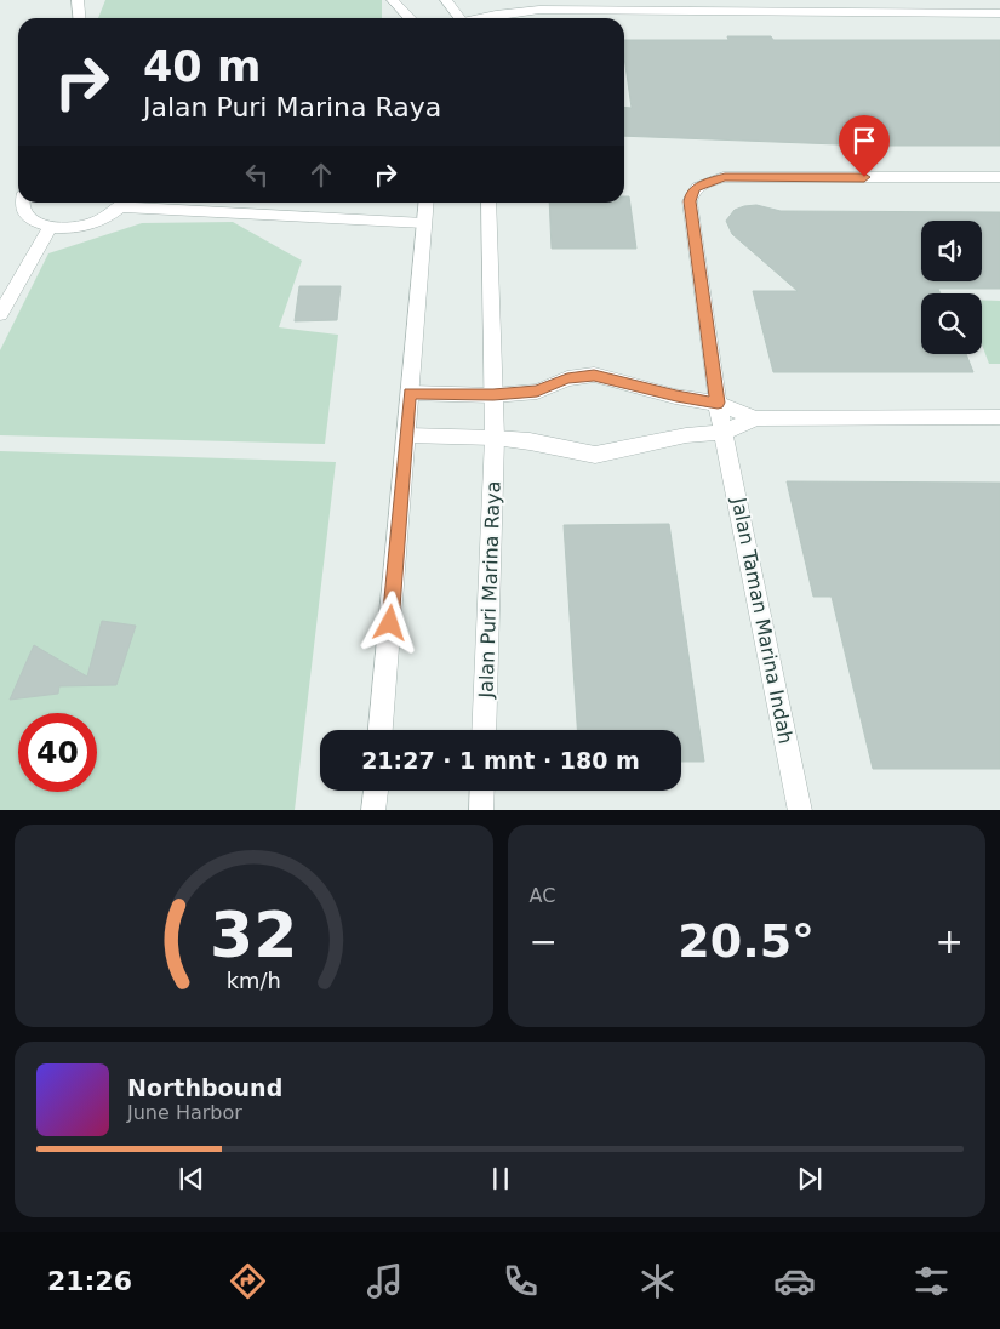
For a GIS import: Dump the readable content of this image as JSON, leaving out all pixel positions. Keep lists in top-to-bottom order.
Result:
{
  "streets": {
    "street": ["Jalan Puri Marina Raya", "Jalan Taman Marina Indah"]
  },
  "page": {
    "turn": ["40 m", "Jalan Puri Marina Raya"],
    "limit": "40",
    "trip": "21:27 · 1 mnt · 180 m",
    "tile": "AC",
    "heat": ["−", "20.5°", "+"],
    "song": ["Northbound", "June Harbor"],
    "tabs": "21:26",
    "gauge": ["32", "km/h"]
  }
}
